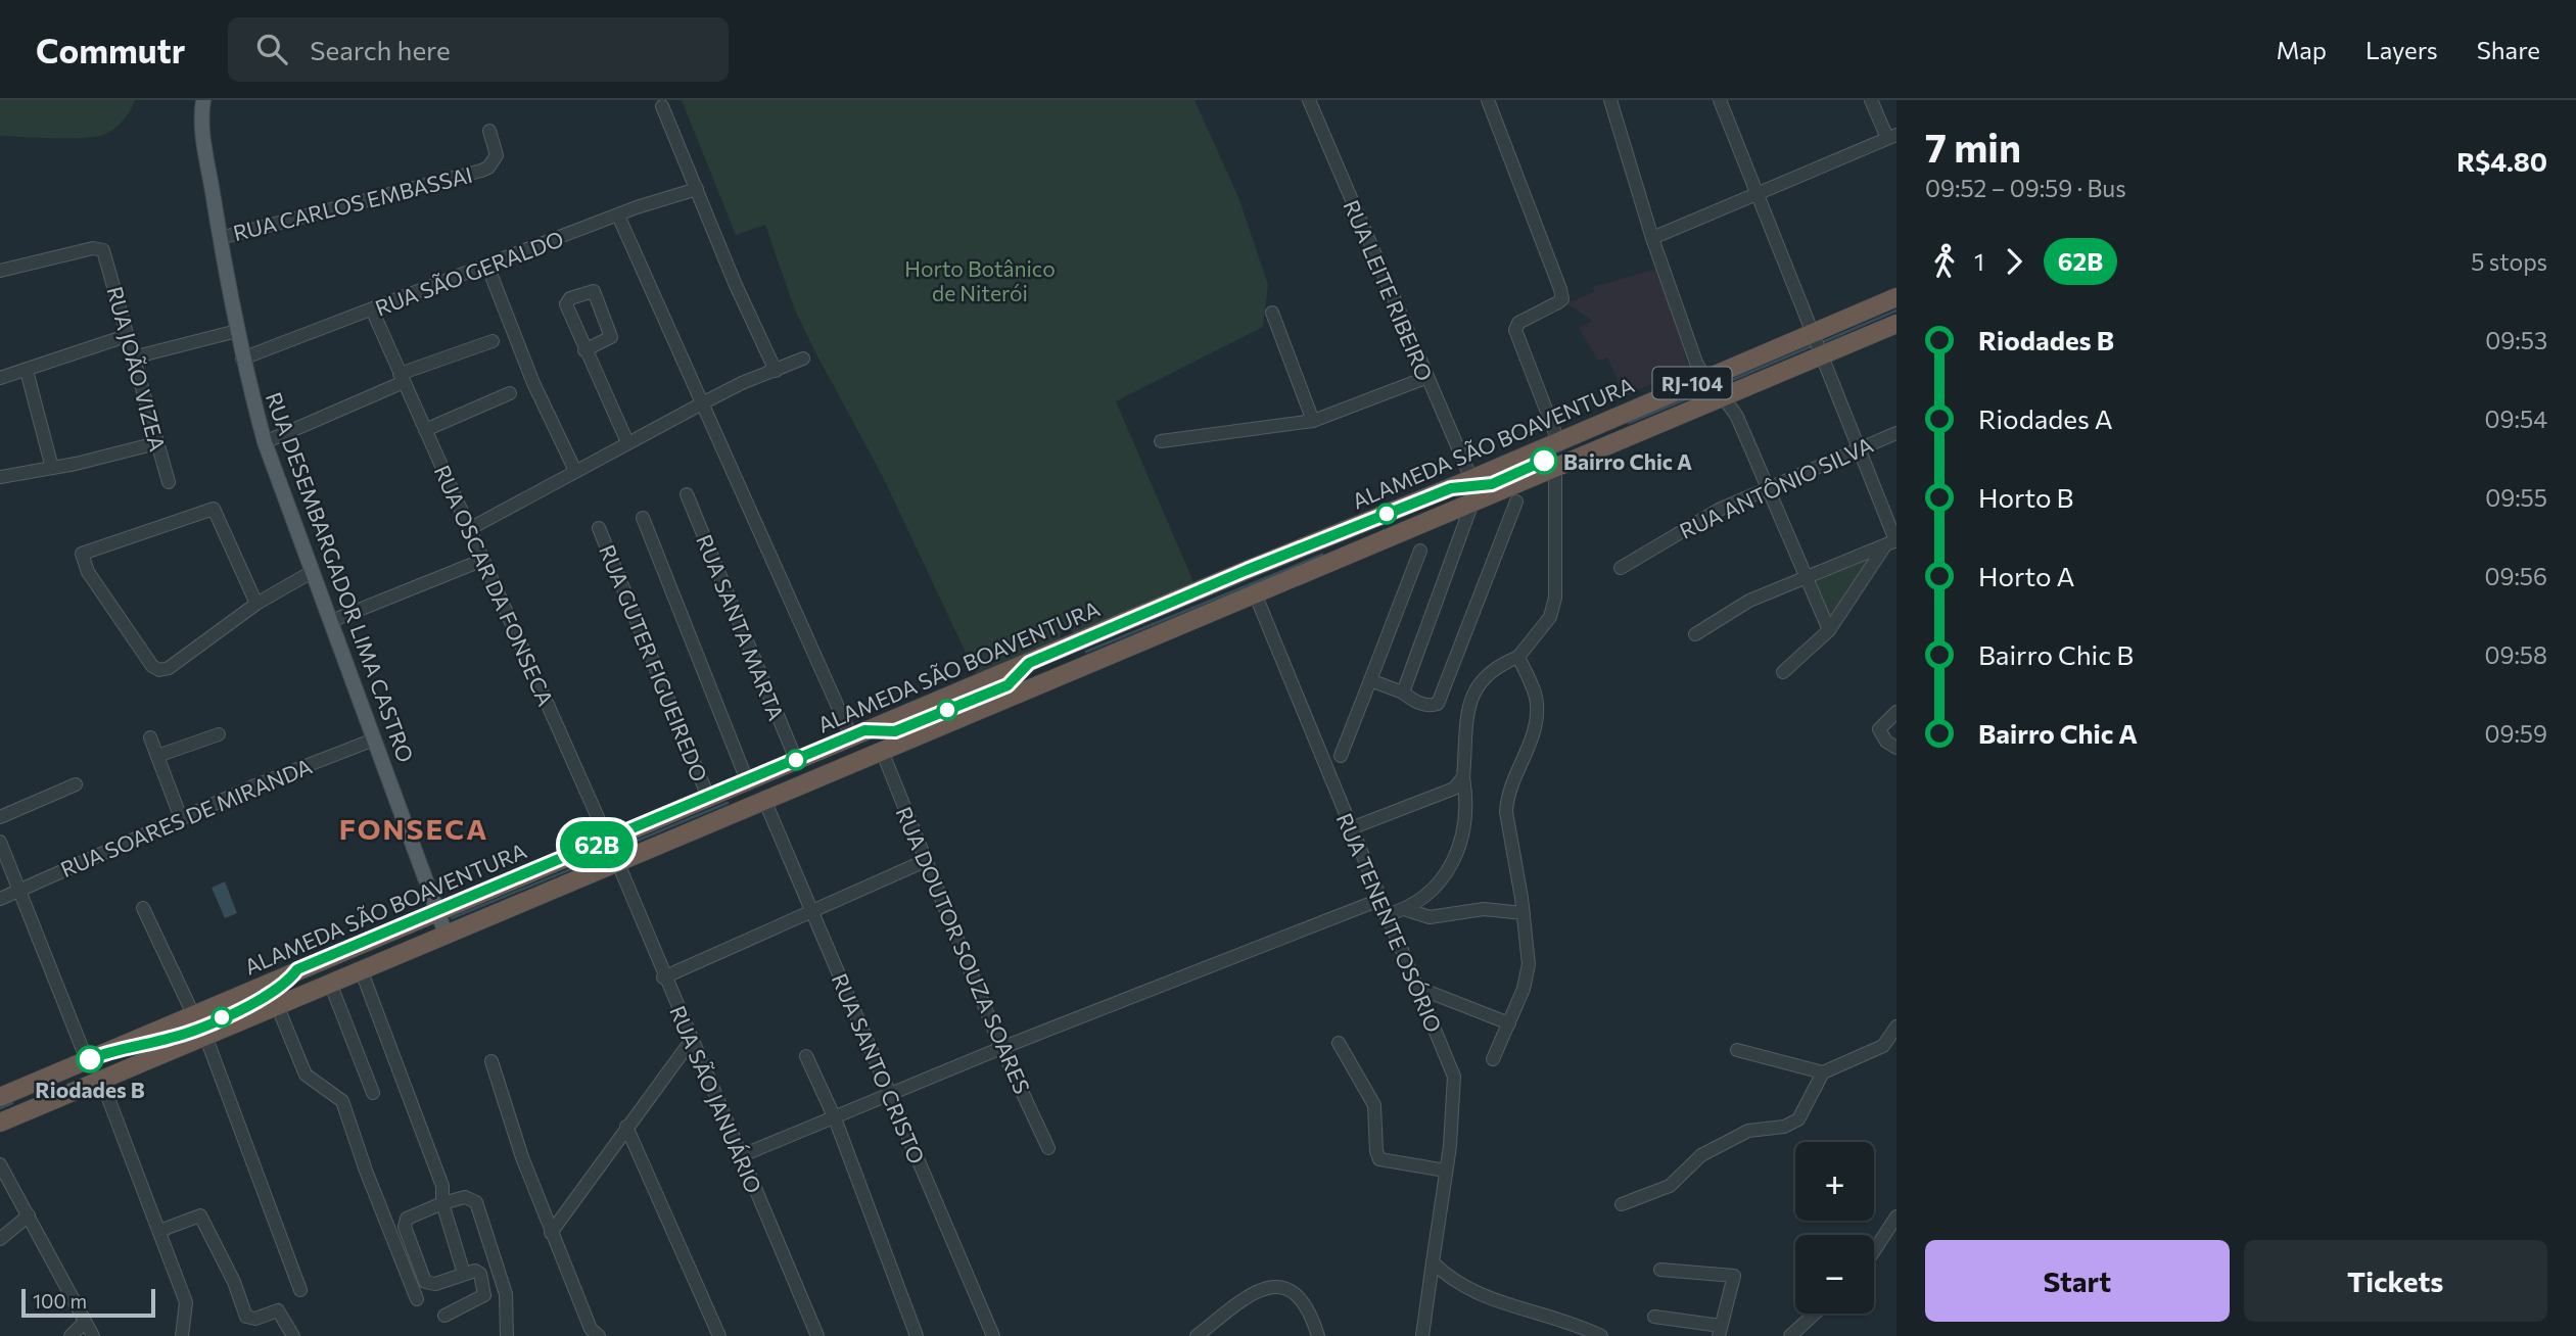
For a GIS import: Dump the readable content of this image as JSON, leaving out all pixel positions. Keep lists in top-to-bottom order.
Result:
{
  "streets": {
    "highway": ["RJ-104", "ALAMEDA SÃO BOAVENTURA"],
    "main road": ["RUA DESEMBARGADOR LIMA CASTRO"],
    "street": [
      "RUA CARLOS EMBASSAI",
      "RUA SÃO GERALDO",
      "RUA LEITE RIBEIRO",
      "RUA JOÃO VIZEA",
      "RUA ANTÔNIO SILVA",
      "RUA OSCAR DA FONSECA",
      "RUA SANTA MARTA",
      "RUA GUTER FIGUEIREDO",
      "RUA SOARES DE MIRANDA",
      "RUA TENENTE OSÓRIO",
      "RUA DOUTOR SOUZA SOARES",
      "RUA SANTO CRISTO",
      "RUA SÃO JANUÁRIO"
    ]
  },
  "crossings": [
    ["RUA CARLOS EMBASSAI", "RUA DESEMBARGADOR LIMA CASTRO"],
    ["RUA SÃO GERALDO", "RUA DESEMBARGADOR LIMA CASTRO"],
    ["RUA SÃO GERALDO", "RUA OSCAR DA FONSECA"],
    ["RUA LEITE RIBEIRO", "ALAMEDA SÃO BOAVENTURA"],
    ["ALAMEDA SÃO BOAVENTURA", "RUA DESEMBARGADOR LIMA CASTRO"],
    ["ALAMEDA SÃO BOAVENTURA", "RUA OSCAR DA FONSECA"],
    ["ALAMEDA SÃO BOAVENTURA", "RUA SANTA MARTA"],
    ["ALAMEDA SÃO BOAVENTURA", "RUA GUTER FIGUEIREDO"],
    ["ALAMEDA SÃO BOAVENTURA", "RUA TENENTE OSÓRIO"],
    ["ALAMEDA SÃO BOAVENTURA", "RUA DOUTOR SOUZA SOARES"],
    ["ALAMEDA SÃO BOAVENTURA", "RUA SANTO CRISTO"],
    ["ALAMEDA SÃO BOAVENTURA", "RUA SÃO JANUÁRIO"],
    ["RUA DESEMBARGADOR LIMA CASTRO", "RUA SOARES DE MIRANDA"],
    ["RUA OSCAR DA FONSECA", "RUA SÃO JANUÁRIO"]
  ],
  "districts": ["FONSECA"],
  "parks": ["Horto Botânico de Niterói"],
  "places": ["Bairro Chic A", "Riodades B"],
  "lines": ["bus line 62B"],
  "scale_bar": "100 m",
  "page": {
    "header": "Commutr",
    "search": "Search here",
    "nav": ["Map", "Layers", "Share"],
    "on_map": "62B",
    "heading": ["7 min", "09:52 – 09:59 · Bus", "R$4.80"],
    "legs": ["1", "62B", "5 stops"],
    "list": [
      {
        "name": "Riodades B",
        "value": "09:53"
      },
      {
        "name": "Riodades A",
        "value": "09:54"
      },
      {
        "name": "Horto B",
        "value": "09:55"
      },
      {
        "name": "Horto A",
        "value": "09:56"
      },
      {
        "name": "Bairro Chic B",
        "value": "09:58"
      },
      {
        "name": "Bairro Chic A",
        "value": "09:59"
      }
    ],
    "map_buttons": ["+", "−"],
    "buttons": ["Start", "Tickets"],
    "scale": "100 m"
  }
}
